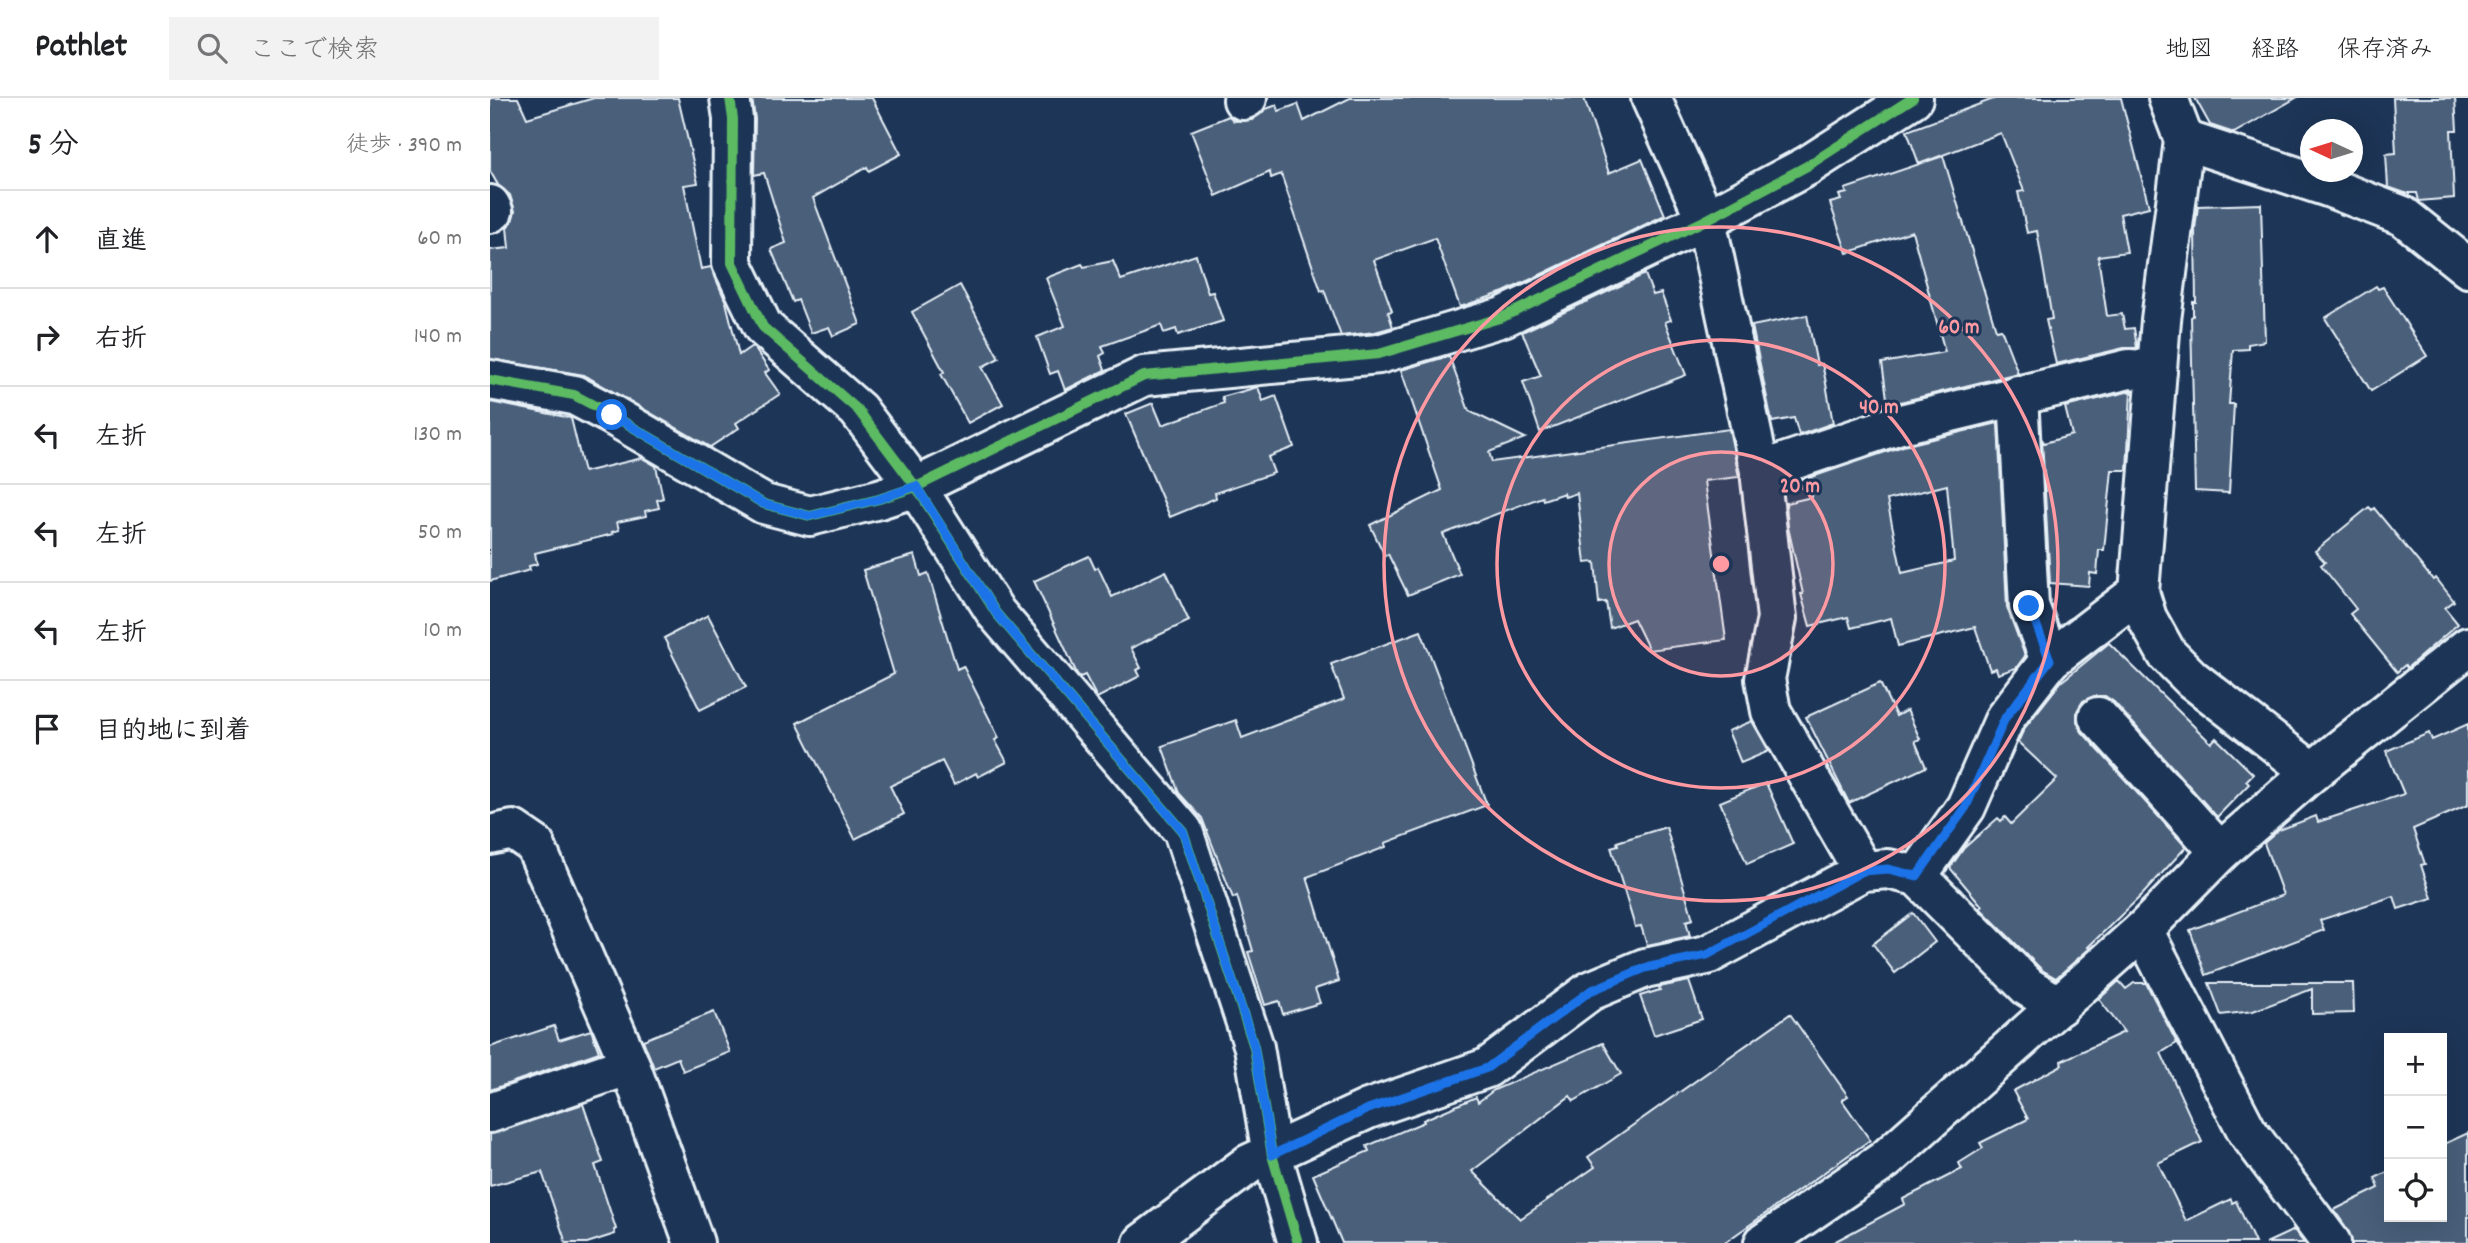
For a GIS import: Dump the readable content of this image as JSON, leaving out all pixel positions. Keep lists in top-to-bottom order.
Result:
{
  "north": "left",
  "page": {
    "header": "Pathlet",
    "search": "ここで検索",
    "nav": ["地図", "経路", "保存済み"],
    "heading": ["5 分", "徒歩 · 390 m"],
    "list": [
      ["直進", "60 m"],
      ["右折", "140 m"],
      ["左折", "130 m"],
      ["左折", "50 m"],
      ["左折", "10 m"],
      "目的地に到着"
    ],
    "map_buttons": ["+", "−"]
  },
  "rings": ["60 m", "40 m", "20 m"]
}
